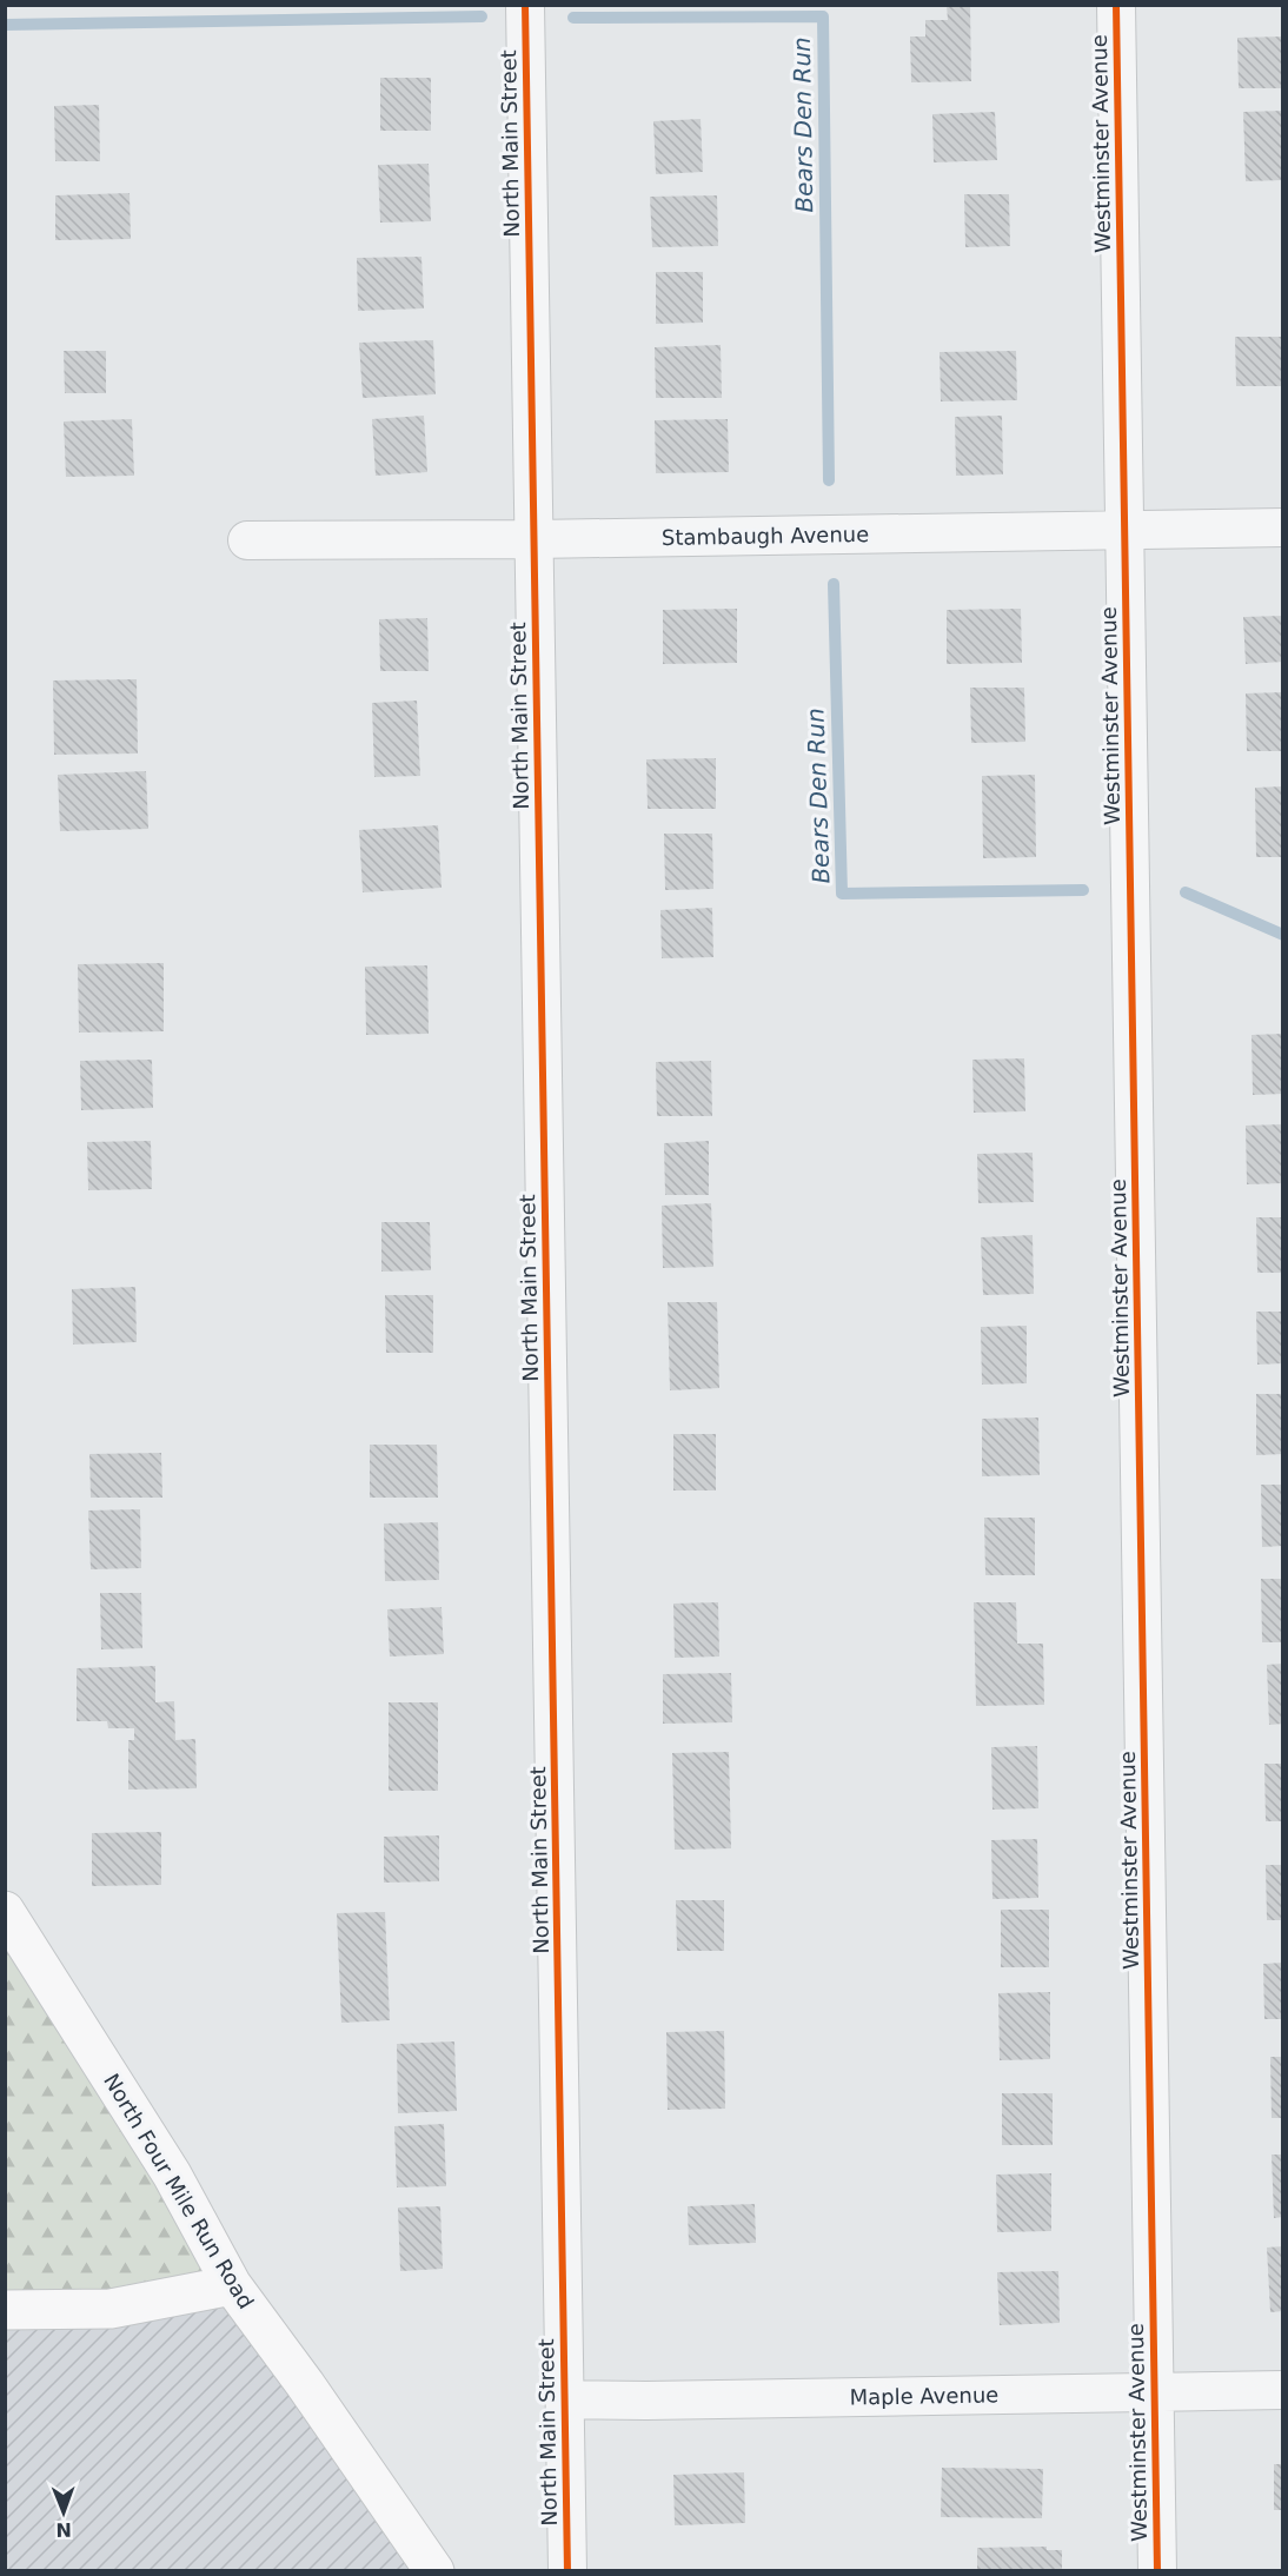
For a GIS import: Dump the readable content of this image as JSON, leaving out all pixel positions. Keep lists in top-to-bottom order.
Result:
{
  "streets": {
    "street": [
      "North Main Street",
      "Westminster Avenue",
      "Stambaugh Avenue",
      "North Four Mile Run Road",
      "Maple Avenue"
    ]
  },
  "crossings": [
    ["North Main Street", "Stambaugh Avenue"],
    ["North Main Street", "Maple Avenue"],
    ["Westminster Avenue", "Stambaugh Avenue"],
    ["Westminster Avenue", "Maple Avenue"]
  ],
  "water": ["Bears Den Run"],
  "north": "bottom"
}
